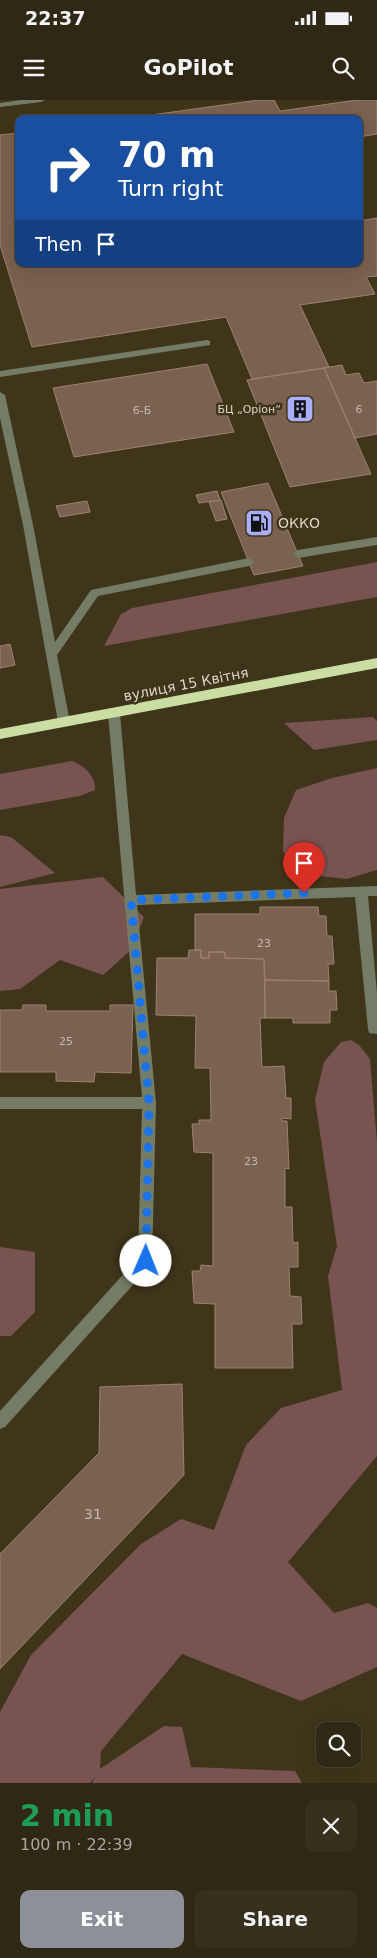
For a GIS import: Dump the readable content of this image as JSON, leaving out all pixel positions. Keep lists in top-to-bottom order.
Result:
{
  "streets": {
    "highway": ["вулиця 15 Квітня"]
  },
  "places": {
    "building": ["БЦ „Оріон“"],
    "fuel station": ["ОККО"]
  },
  "house_numbers": [
    "6",
    "6-Б",
    "23",
    "25",
    "23",
    "31"
  ],
  "page": {
    "status": "22:37",
    "header": "GoPilot",
    "turn": ["70 m", "Turn right"],
    "then": "Then",
    "heading": ["2 min", "100 m · 22:39"],
    "buttons": ["Exit", "Share"]
  }
}
